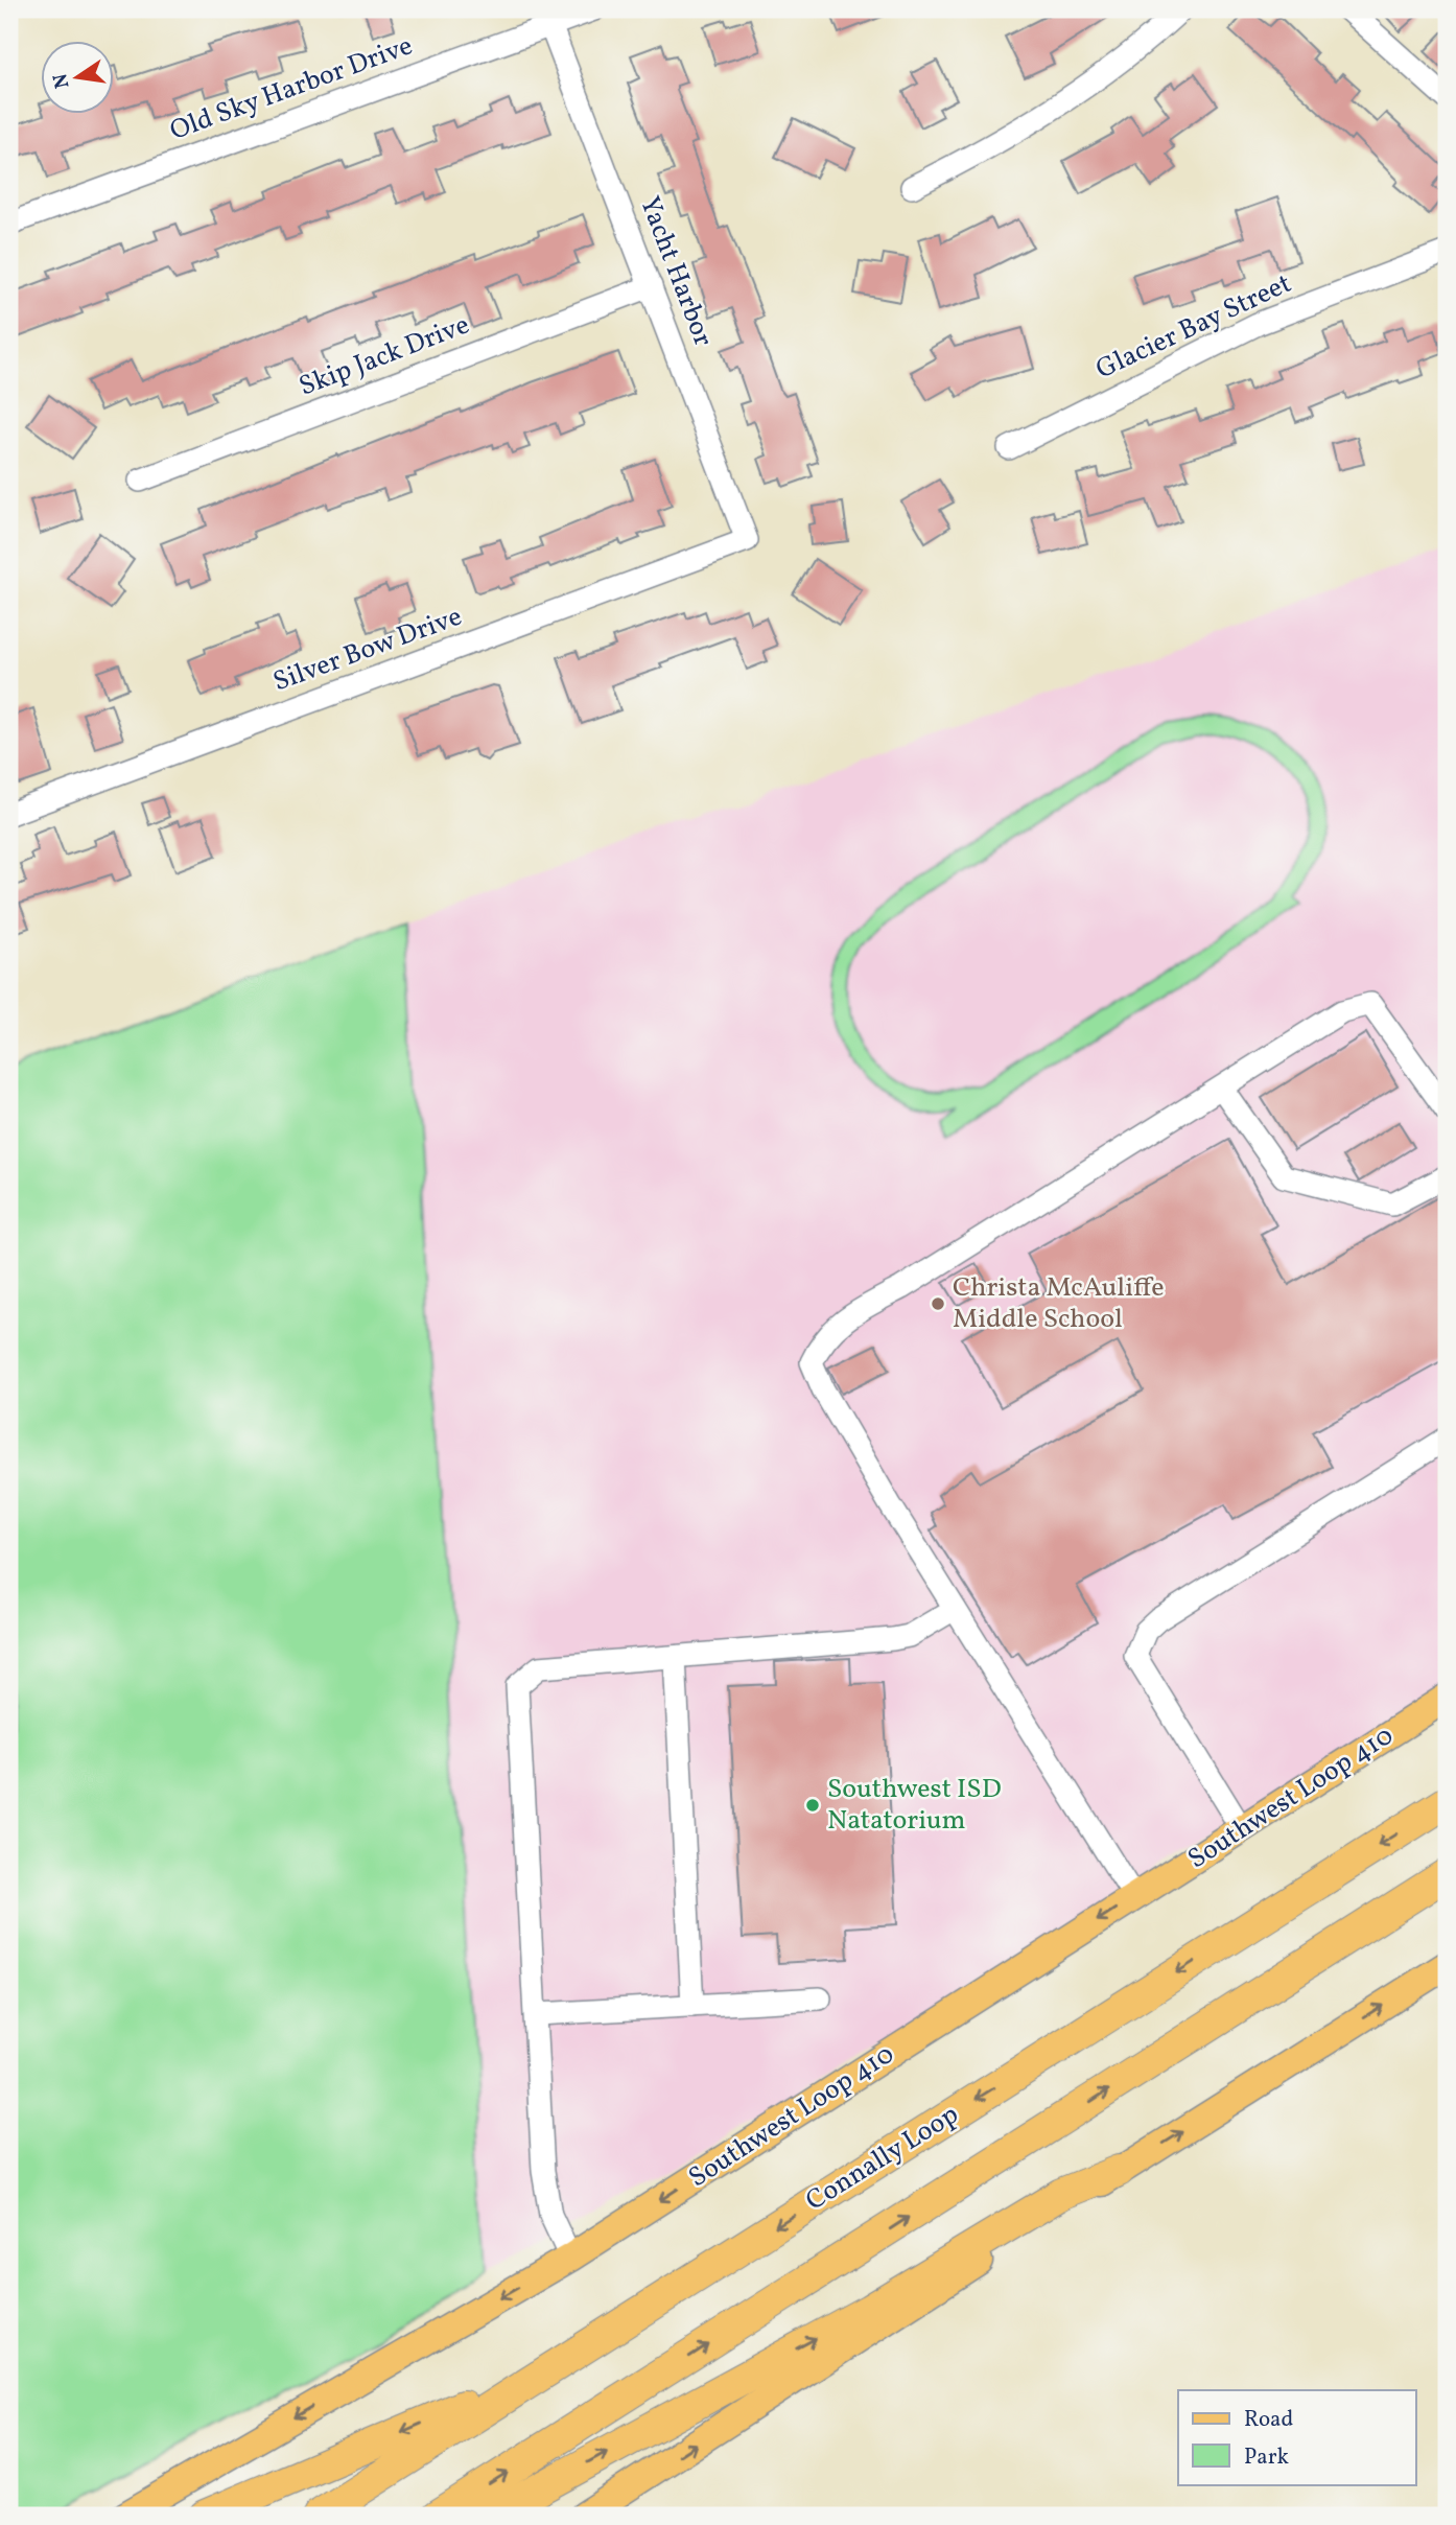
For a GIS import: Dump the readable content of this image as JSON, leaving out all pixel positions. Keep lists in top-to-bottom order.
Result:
{
  "streets": {
    "highway": ["Connally Loop"],
    "main road": ["Southwest Loop 410"],
    "street": [
      "Old Sky Harbor Drive",
      "Yacht Harbor",
      "Glacier Bay Street",
      "Skip Jack Drive",
      "Silver Bow Drive"
    ]
  },
  "crossings": [
    ["Old Sky Harbor Drive", "Yacht Harbor"],
    ["Yacht Harbor", "Skip Jack Drive"],
    ["Yacht Harbor", "Silver Bow Drive"]
  ],
  "places": ["Christa McAuliffe Middle School", "Southwest ISD Natatorium"],
  "legend": ["Road", "Park"],
  "north": "left"
}
